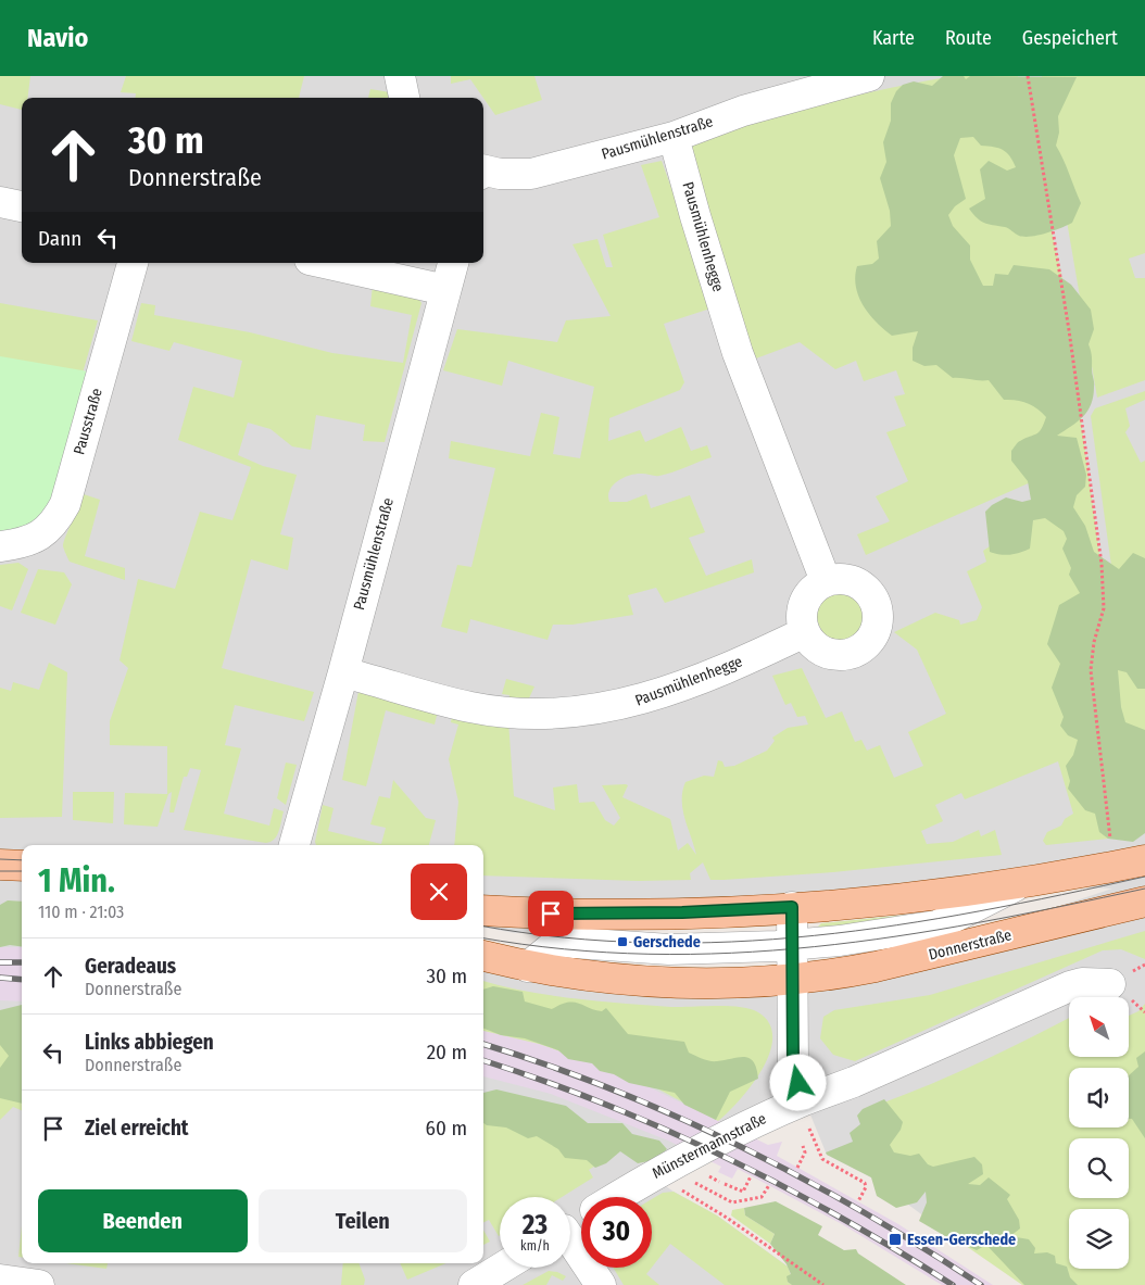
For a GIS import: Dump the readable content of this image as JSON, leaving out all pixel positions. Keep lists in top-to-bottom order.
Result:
{
  "streets": {
    "main road": ["Donnerstraße"],
    "street": [
      "Pausmühlenstraße",
      "Pausmühlenhegge",
      "Pausstraße",
      "Münstermannstraße"
    ]
  },
  "crossings": [
    ["Pausmühlenstraße", "Pausmühlenhegge"]
  ],
  "places": {
    "transit": ["Gerschede", "Essen-Gerschede"]
  },
  "north": "top left",
  "page": {
    "header": "Navio",
    "nav": ["Karte", "Route", "Gespeichert"],
    "turn": ["30 m", "Donnerstraße"],
    "then": "Dann",
    "heading": ["1 Min.", "110 m · 21:03"],
    "list": [
      {
        "name": "Geradeaus",
        "note": "Donnerstraße",
        "value": "30 m"
      },
      {
        "name": "Links abbiegen",
        "note": "Donnerstraße",
        "value": "20 m"
      },
      {
        "name": "Ziel erreicht",
        "value": "60 m"
      }
    ],
    "buttons": ["Beenden", "Teilen"],
    "speed": "23 km/h",
    "limit": "30"
  }
}
